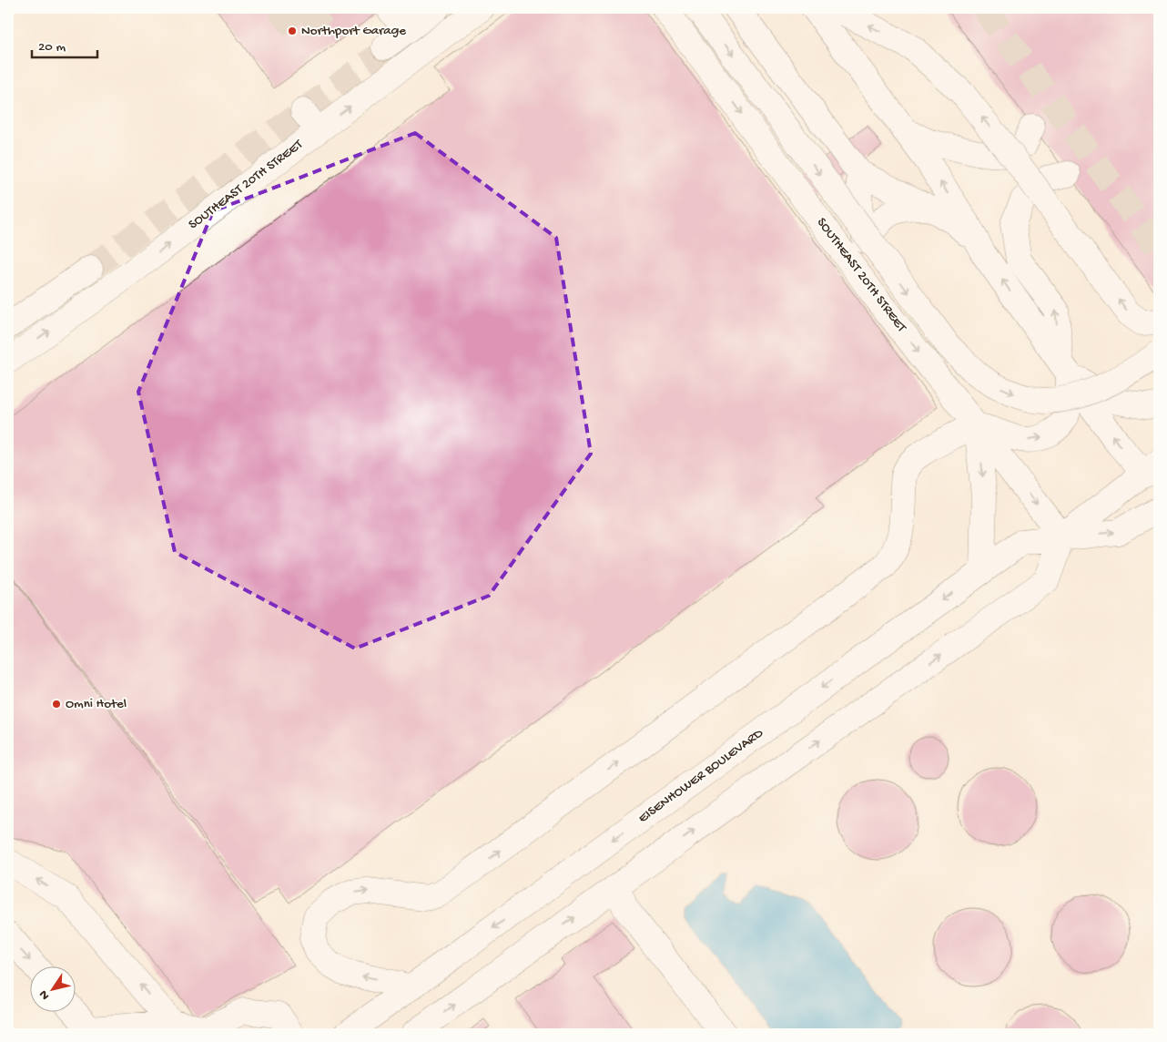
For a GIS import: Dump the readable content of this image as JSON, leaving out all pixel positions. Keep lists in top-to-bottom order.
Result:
{
  "streets": {
    "street": ["SOUTHEAST 20TH STREET", "EISENHOWER BOULEVARD"]
  },
  "crossings": [
    ["SOUTHEAST 20TH STREET", "EISENHOWER BOULEVARD"]
  ],
  "places": ["Northport Garage", "Omni Hotel"],
  "scale_bar": "20 m",
  "north": "bottom left"
}
